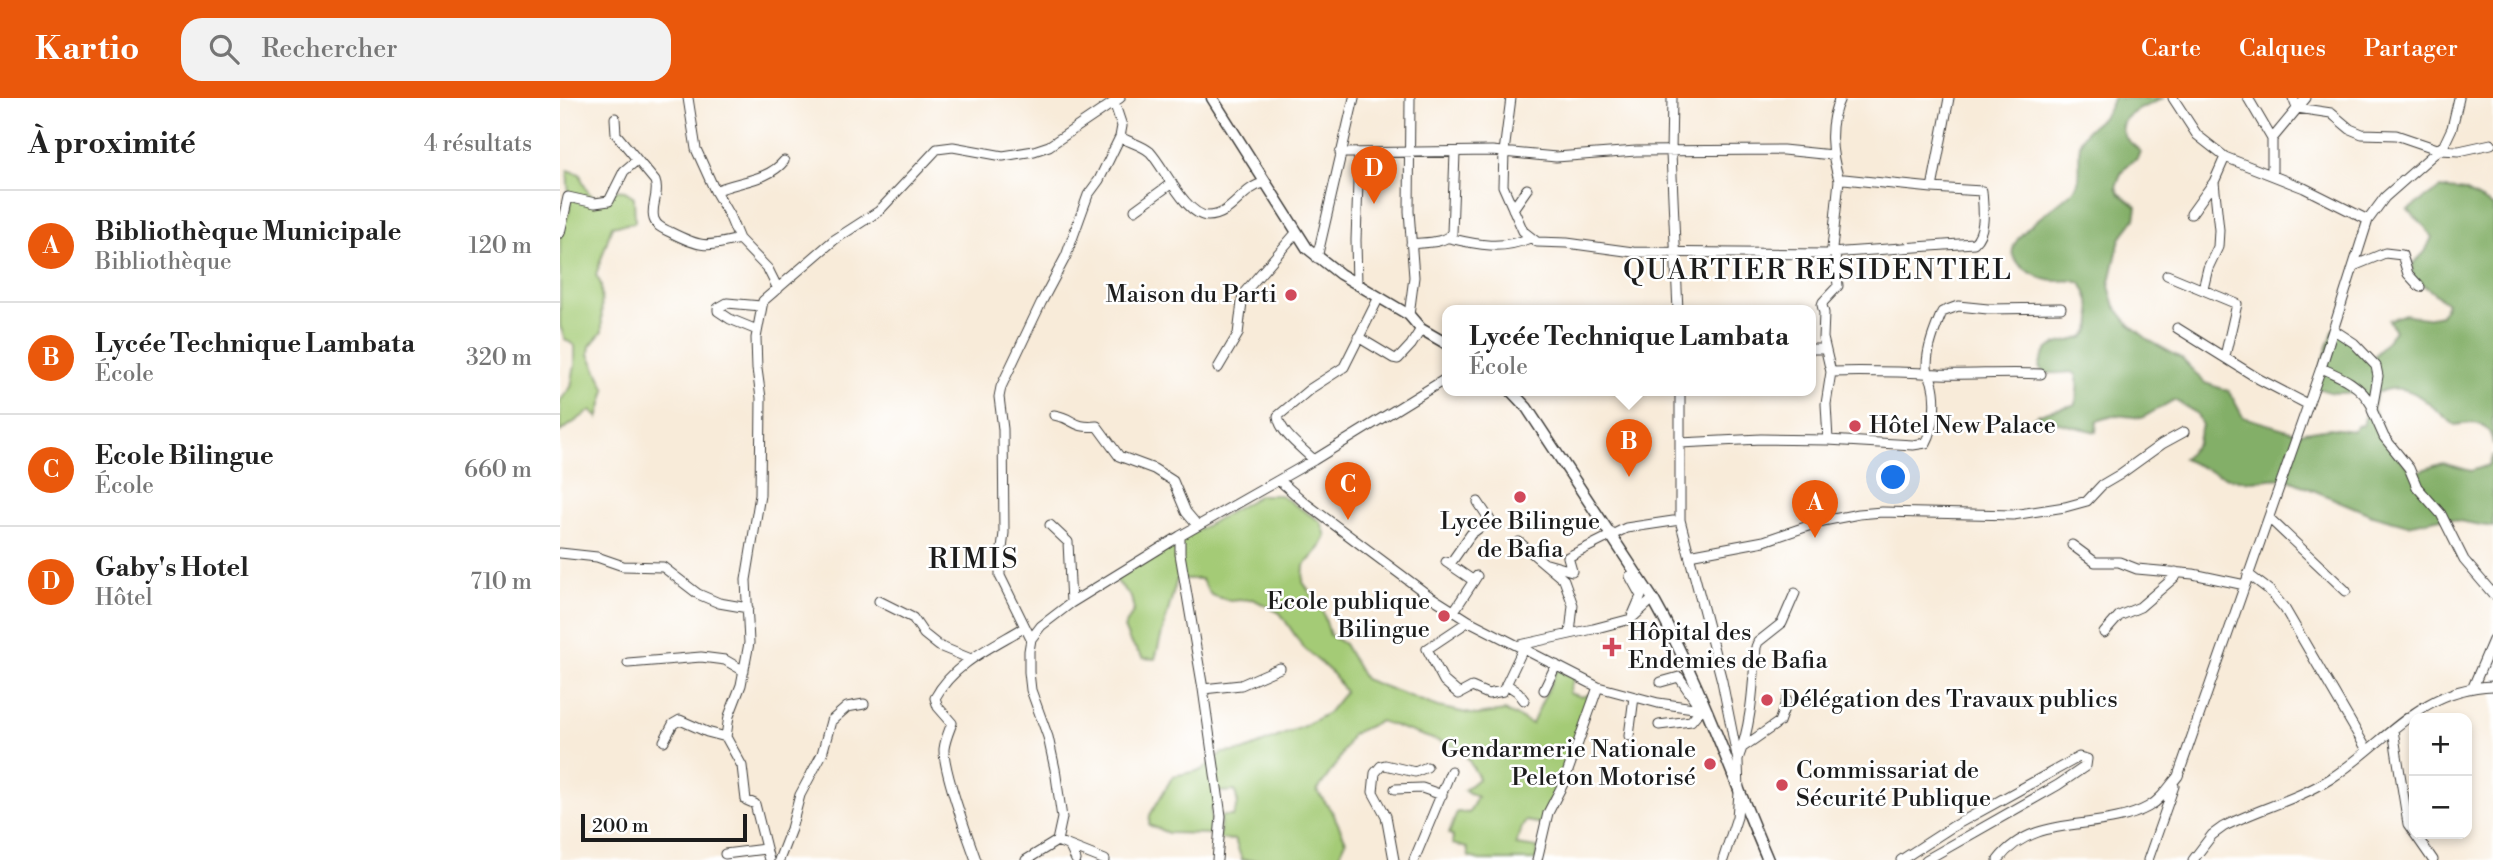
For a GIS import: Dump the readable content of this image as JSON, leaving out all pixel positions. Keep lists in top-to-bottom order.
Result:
{
  "districts": ["QUARTIER RESIDENTIEL", "RIMIS"],
  "places": {
    "other": [
      "Maison du Parti",
      "Hôtel New Palace",
      "Lycée Bilingue de Bafia",
      "Ecole publique Bilingue",
      "Délégation des Travaux publics",
      "Gendarmerie Nationale Peleton Motorisé",
      "Commissariat de Sécurité Publique"
    ],
    "health": ["Hôpital des Endemies de Bafia"]
  },
  "scale_bar": "200 m",
  "page": {
    "header": "Kartio",
    "search": "Rechercher",
    "nav": ["Carte", "Calques", "Partager"],
    "heading": ["À proximité", "4 résultats"],
    "pins": [
      "D",
      "B",
      "C",
      "A"
    ],
    "list": [
      {
        "mark": "A",
        "name": "Bibliothèque Municipale",
        "note": "Bibliothèque",
        "value": "120 m"
      },
      {
        "mark": "B",
        "name": "Lycée Technique Lambata",
        "note": "École",
        "value": "320 m"
      },
      {
        "mark": "C",
        "name": "Ecole Bilingue",
        "note": "École",
        "value": "660 m"
      },
      {
        "mark": "D",
        "name": "Gaby's Hotel",
        "note": "Hôtel",
        "value": "710 m"
      }
    ],
    "popup": ["Lycée Technique Lambata", "École"],
    "map_buttons": ["+", "−"],
    "scale": "200 m"
  }
}
